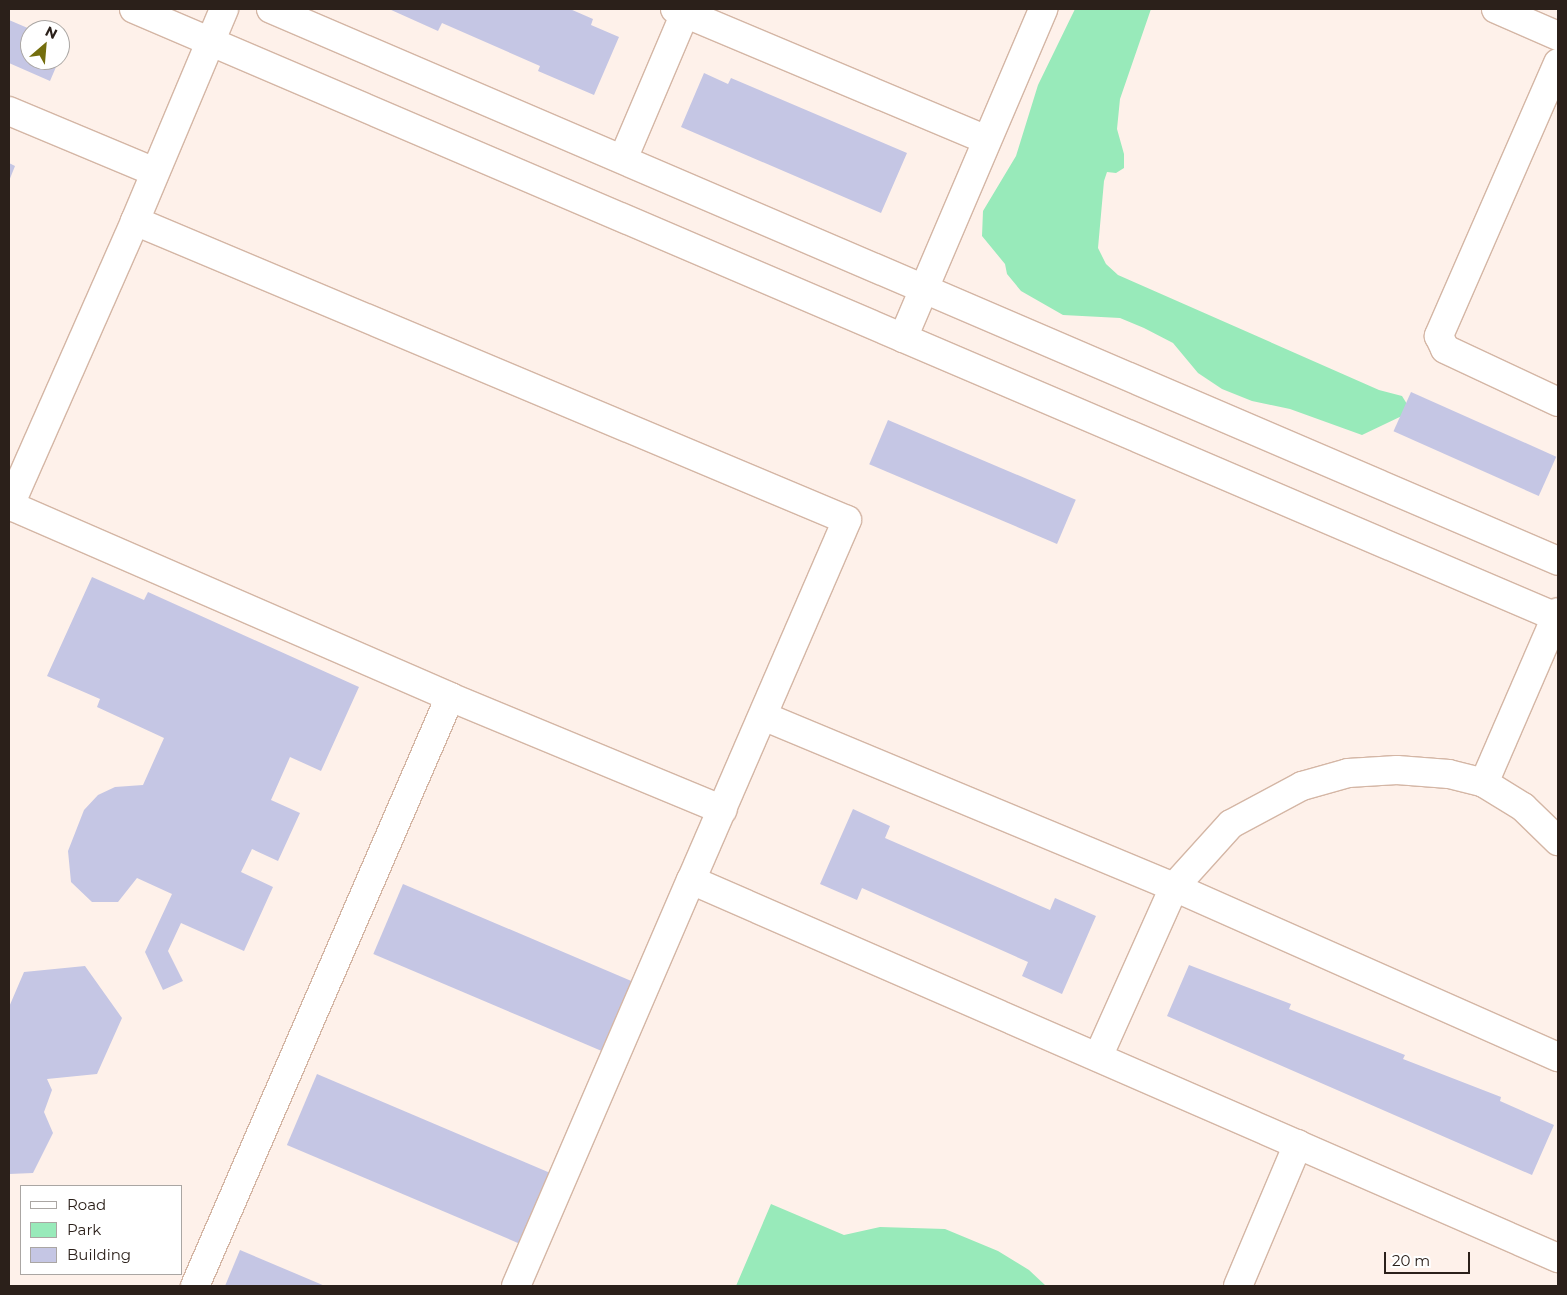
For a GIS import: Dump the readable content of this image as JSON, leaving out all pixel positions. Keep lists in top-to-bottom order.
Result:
{
  "legend": ["Road", "Park", "Building"],
  "scale_bar": "20 m",
  "north": "top right"
}
